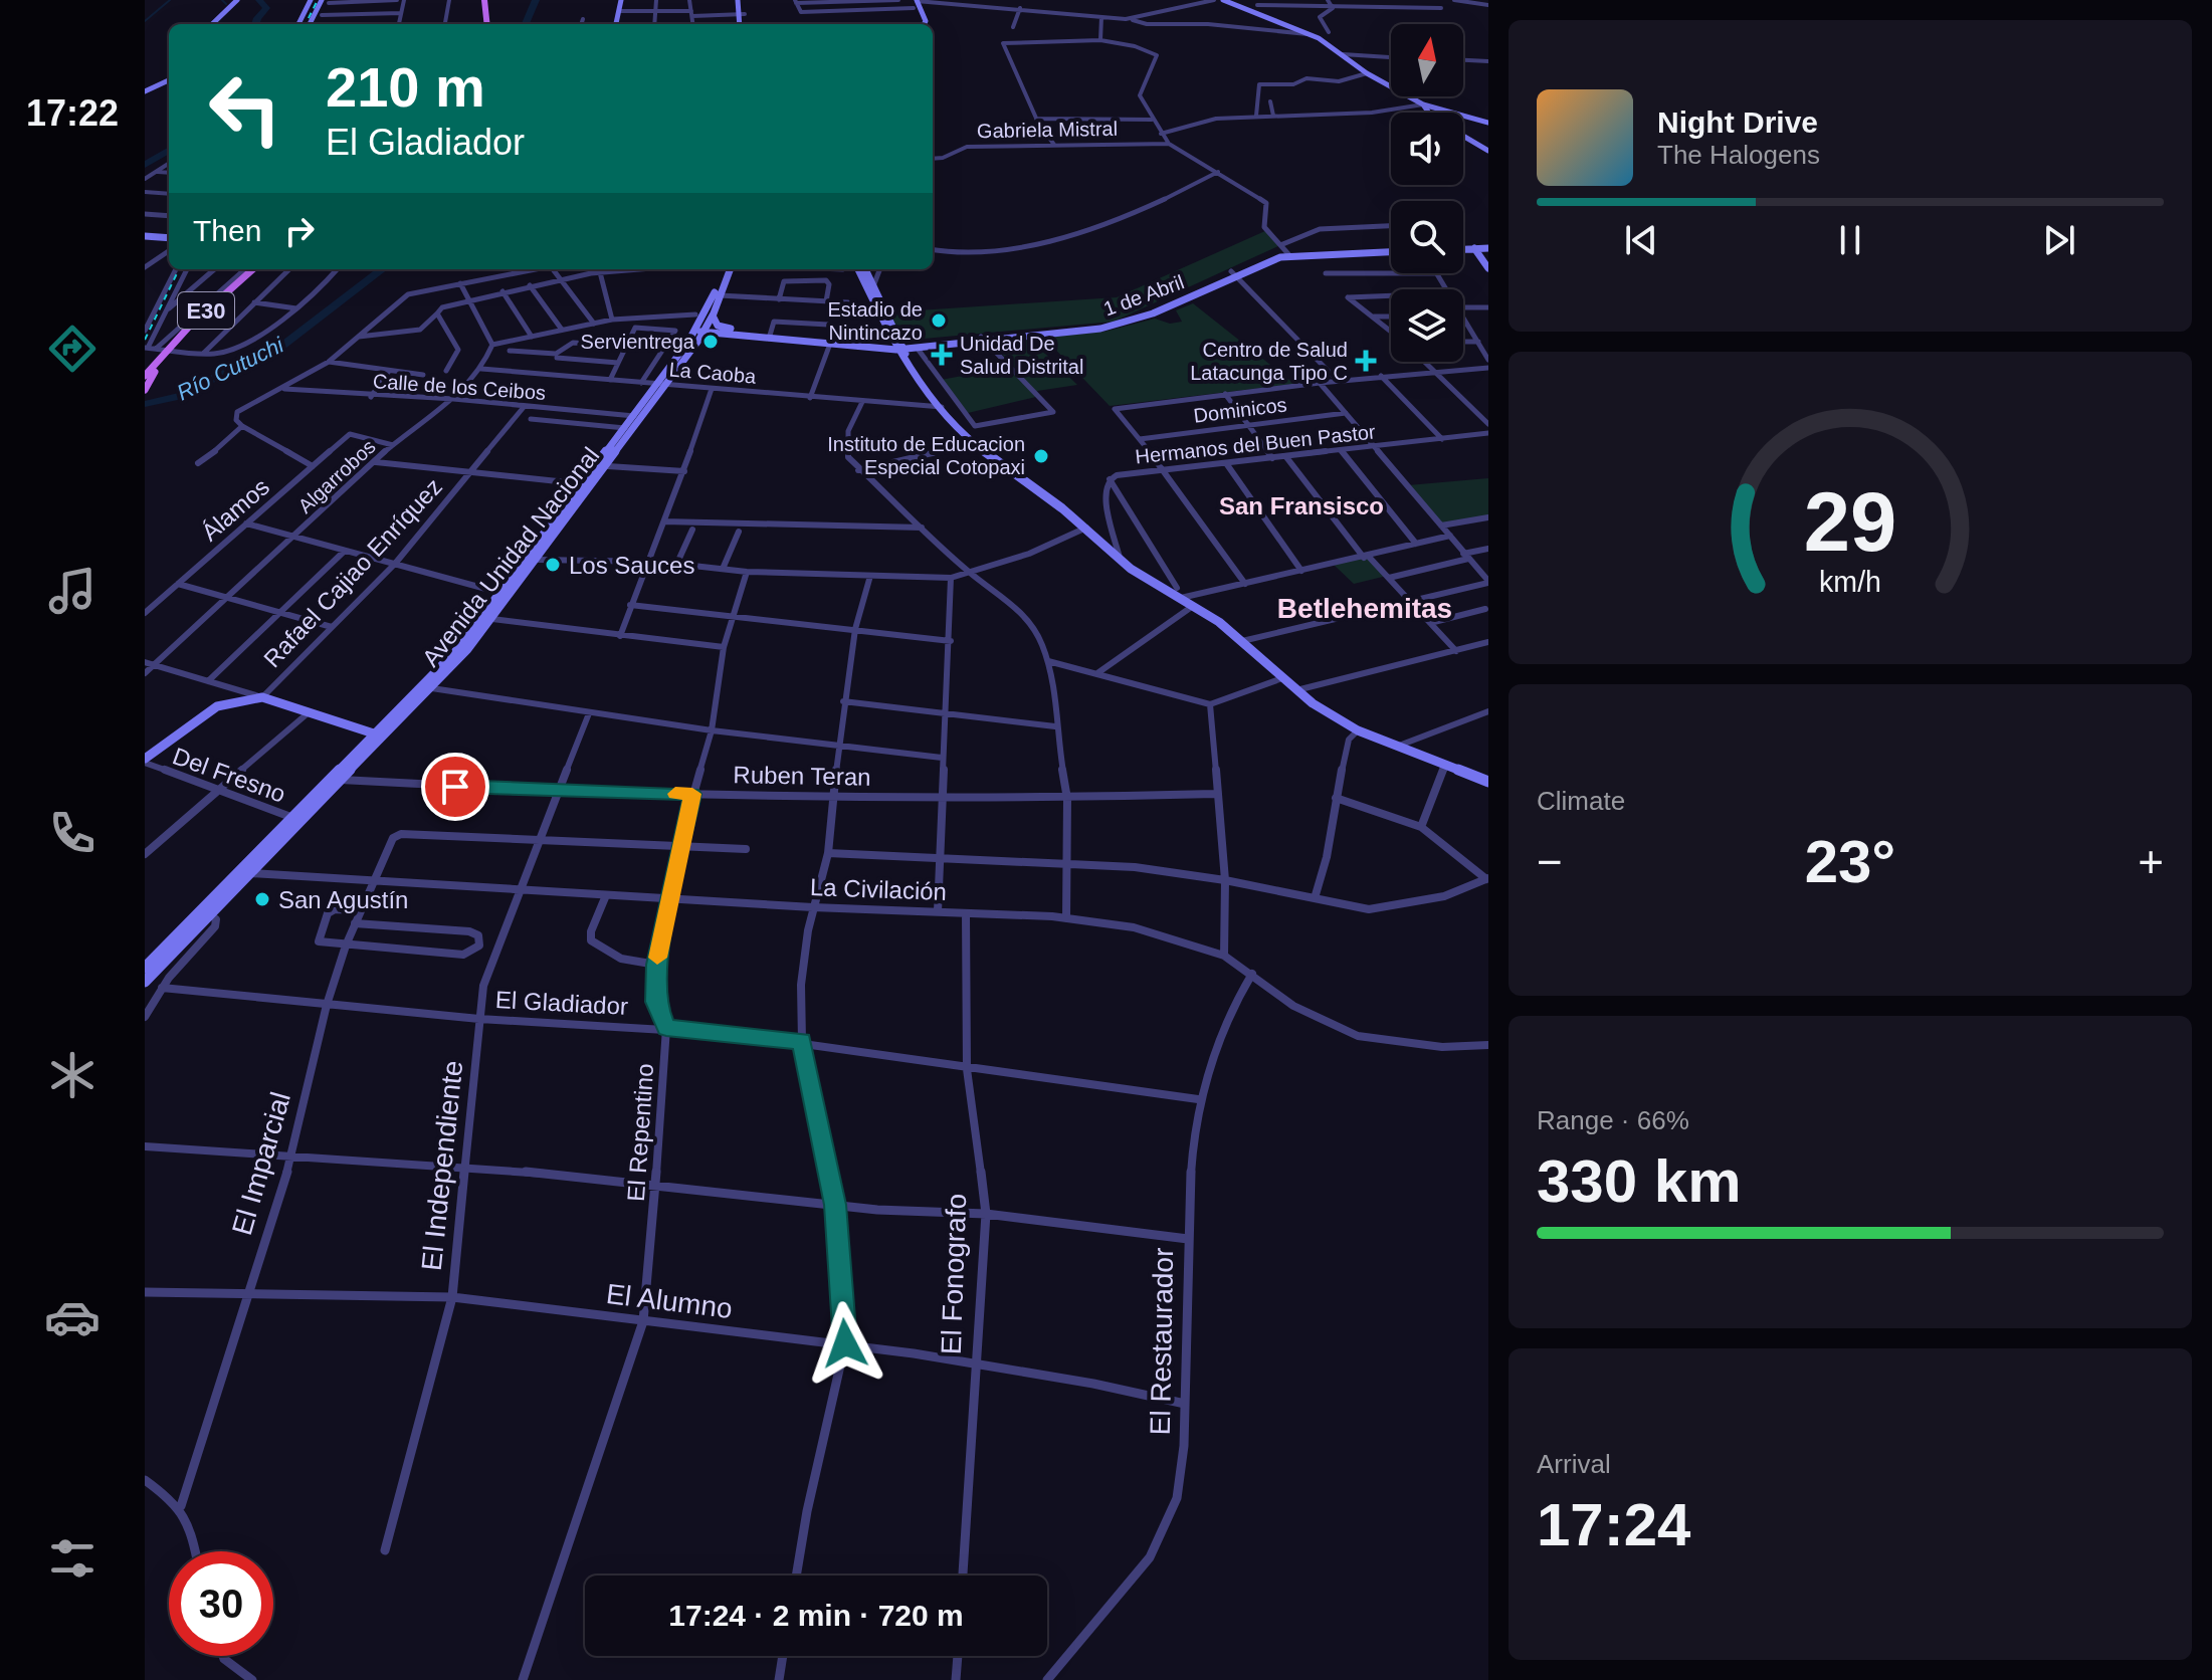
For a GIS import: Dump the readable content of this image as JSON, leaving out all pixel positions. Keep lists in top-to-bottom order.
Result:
{
  "streets": {
    "main road": ["E30"],
    "street": [
      "Gabriela Mistral",
      "1 de Abril",
      "La Caoba",
      "Calle de los Ceibos",
      "Dominicos",
      "Hermanos del Buen Pastor",
      "Algarrobos",
      "Álamos",
      "Avenida Unidad Nacional",
      "Rafael Cajiao Enríquez",
      "Del Fresno",
      "Ruben Teran",
      "La Civilación",
      "El Gladiador",
      "El Repentino",
      "El Imparcial",
      "El Independiente",
      "El Fonografo",
      "El Alumno",
      "El Restaurador"
    ]
  },
  "crossings": [
    ["1 de Abril", "Avenida Unidad Nacional"],
    ["La Caoba", "Algarrobos"],
    ["La Caoba", "Avenida Unidad Nacional"],
    ["Calle de los Ceibos", "Algarrobos"],
    ["Calle de los Ceibos", "Avenida Unidad Nacional"],
    ["Calle de los Ceibos", "Rafael Cajiao Enríquez"],
    ["Algarrobos", "Álamos"],
    ["Avenida Unidad Nacional", "Del Fresno"],
    ["Avenida Unidad Nacional", "Ruben Teran"],
    ["Avenida Unidad Nacional", "La Civilación"],
    ["Rafael Cajiao Enríquez", "Del Fresno"],
    ["Ruben Teran", "El Repentino"],
    ["Ruben Teran", "El Independiente"],
    ["La Civilación", "El Repentino"],
    ["La Civilación", "El Imparcial"],
    ["La Civilación", "El Independiente"],
    ["La Civilación", "El Fonografo"],
    ["La Civilación", "El Restaurador"],
    ["El Gladiador", "El Repentino"],
    ["El Gladiador", "El Imparcial"],
    ["El Gladiador", "El Independiente"],
    ["El Gladiador", "El Fonografo"],
    ["El Gladiador", "El Restaurador"],
    ["El Repentino", "El Alumno"],
    ["El Imparcial", "El Independiente"],
    ["El Imparcial", "El Alumno"],
    ["El Independiente", "El Alumno"],
    ["El Fonografo", "El Alumno"],
    ["El Alumno", "El Restaurador"]
  ],
  "districts": ["San Fransisco", "Betlehemitas"],
  "water": ["Río Cutuchi"],
  "places": {
    "other": [
      "Estadio de Nintincazo",
      "Servientrega",
      "Instituto de Educacion Especial Cotopaxi",
      "Los Sauces",
      "San Agustín"
    ],
    "health": ["Unidad De Salud Distrital", "Centro de Salud Latacunga Tipo C"]
  },
  "north": "top",
  "page": {
    "tabs": "17:22",
    "turn": ["210 m", "El Gladiador"],
    "song": ["Night Drive", "The Halogens"],
    "then": "Then",
    "tile": [
      "Climate",
      ["Range · 66%", "330 km"],
      ["Arrival", "17:24"]
    ],
    "heat": ["−", "23°", "+"],
    "limit": "30",
    "trip": "17:24 · 2 min · 720 m",
    "gauge": ["29", "km/h"]
  }
}
